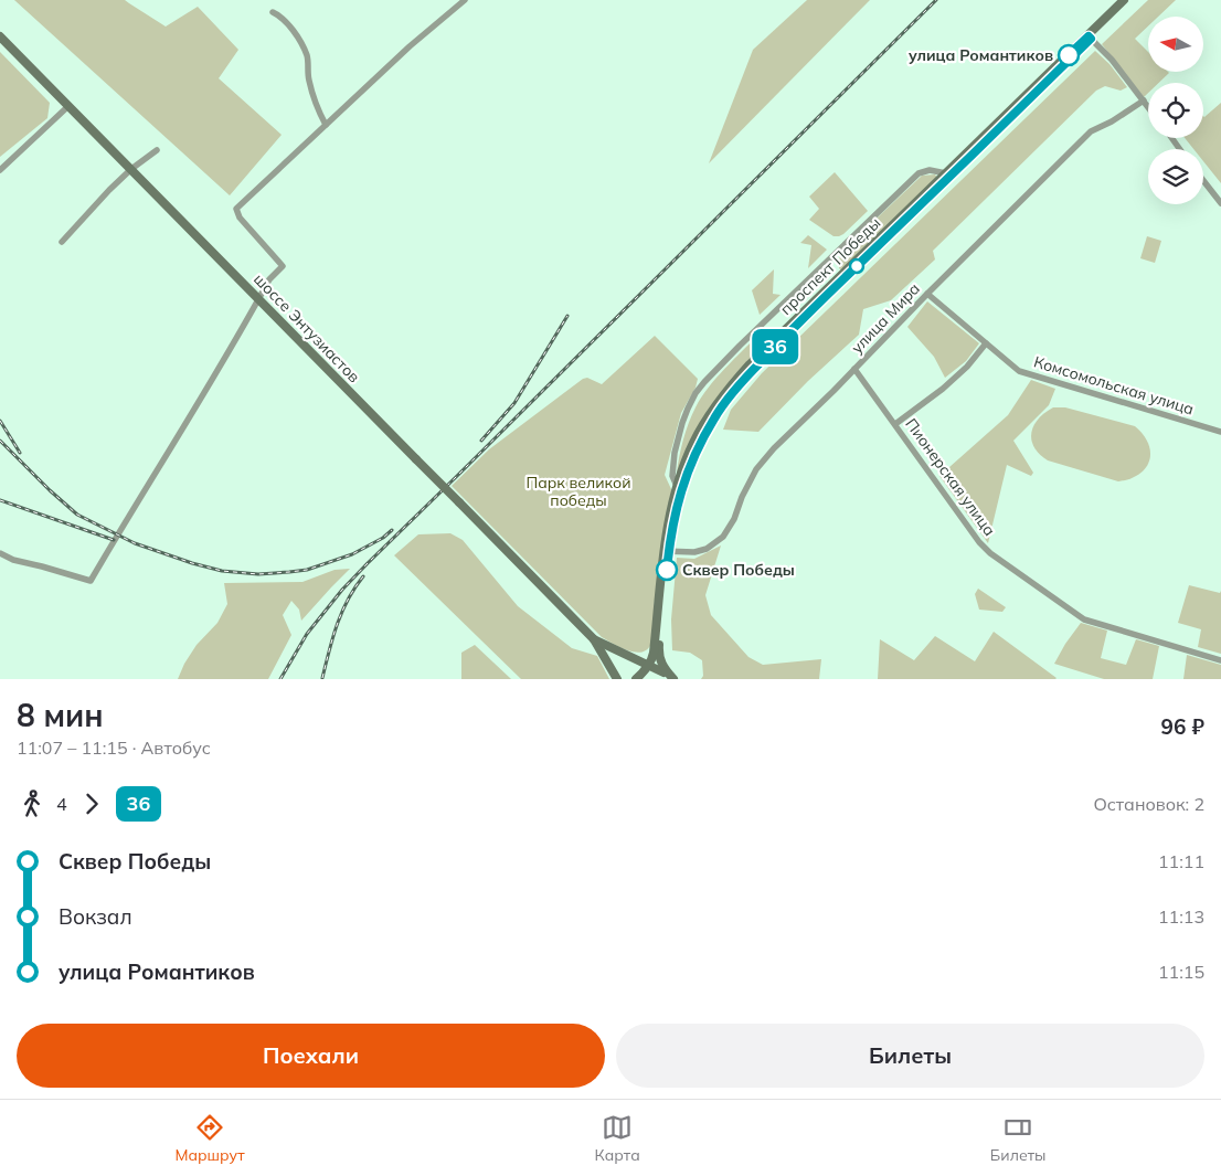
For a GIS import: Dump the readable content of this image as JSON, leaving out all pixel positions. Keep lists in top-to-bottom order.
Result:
{
  "streets": {
    "main road": ["проспект Победы", "шоссе Энтузиастов"],
    "street": ["улица Мира", "Комсомольская улица", "Пионерская улица"]
  },
  "crossings": [
    ["проспект Победы", "улица Мира"],
    ["улица Мира", "Комсомольская улица"],
    ["улица Мира", "Пионерская улица"]
  ],
  "parks": ["Парк великой победы"],
  "places": ["улица Романтиков", "Сквер Победы"],
  "lines": ["bus line 36"],
  "north": "left",
  "page": {
    "on_map": "36",
    "heading": ["8 мин", "11:07 – 11:15 · Автобус", "96 ₽"],
    "legs": ["4", "36", "Остановок: 2"],
    "list": [
      {
        "name": "Сквер Победы",
        "value": "11:11"
      },
      {
        "name": "Вокзал",
        "value": "11:13"
      },
      {
        "name": "улица Романтиков",
        "value": "11:15"
      }
    ],
    "buttons": ["Поехали", "Билеты"],
    "tabs": ["Маршрут", "Карта", "Билеты"]
  }
}
